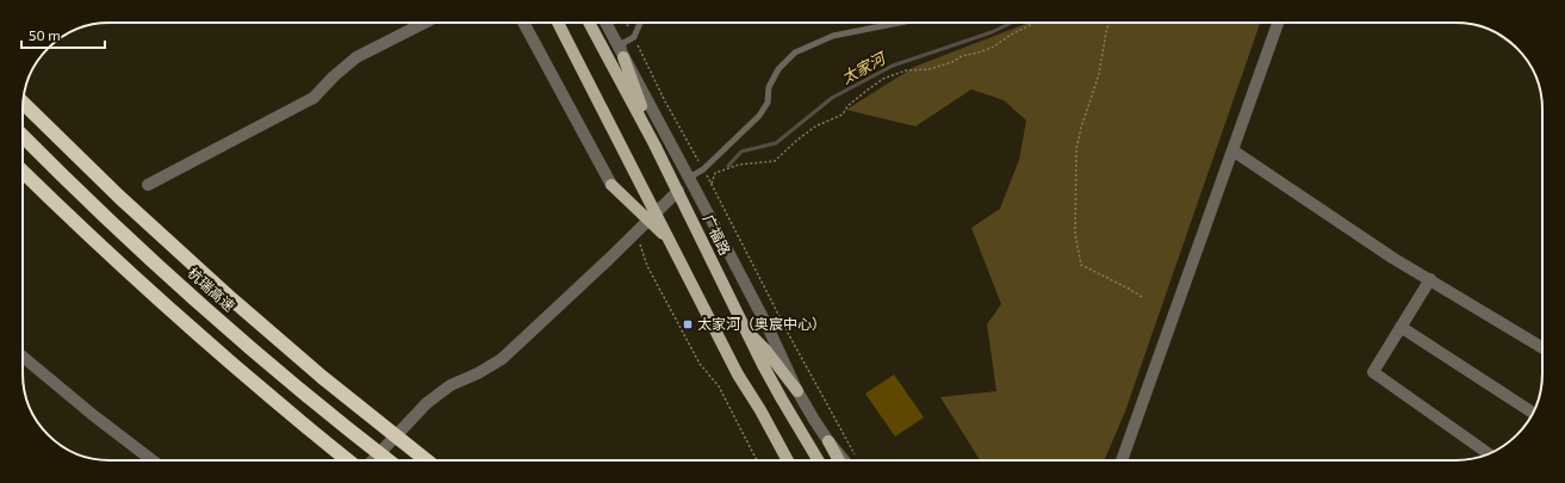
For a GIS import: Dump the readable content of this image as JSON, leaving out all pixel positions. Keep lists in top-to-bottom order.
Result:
{
  "streets": {
    "highway": ["杭瑞高速"],
    "main road": ["广福路"]
  },
  "water": ["太家河"],
  "places": {
    "transit": ["太家河（奥宸中心）"]
  },
  "scale_bar": "50 m"
}
